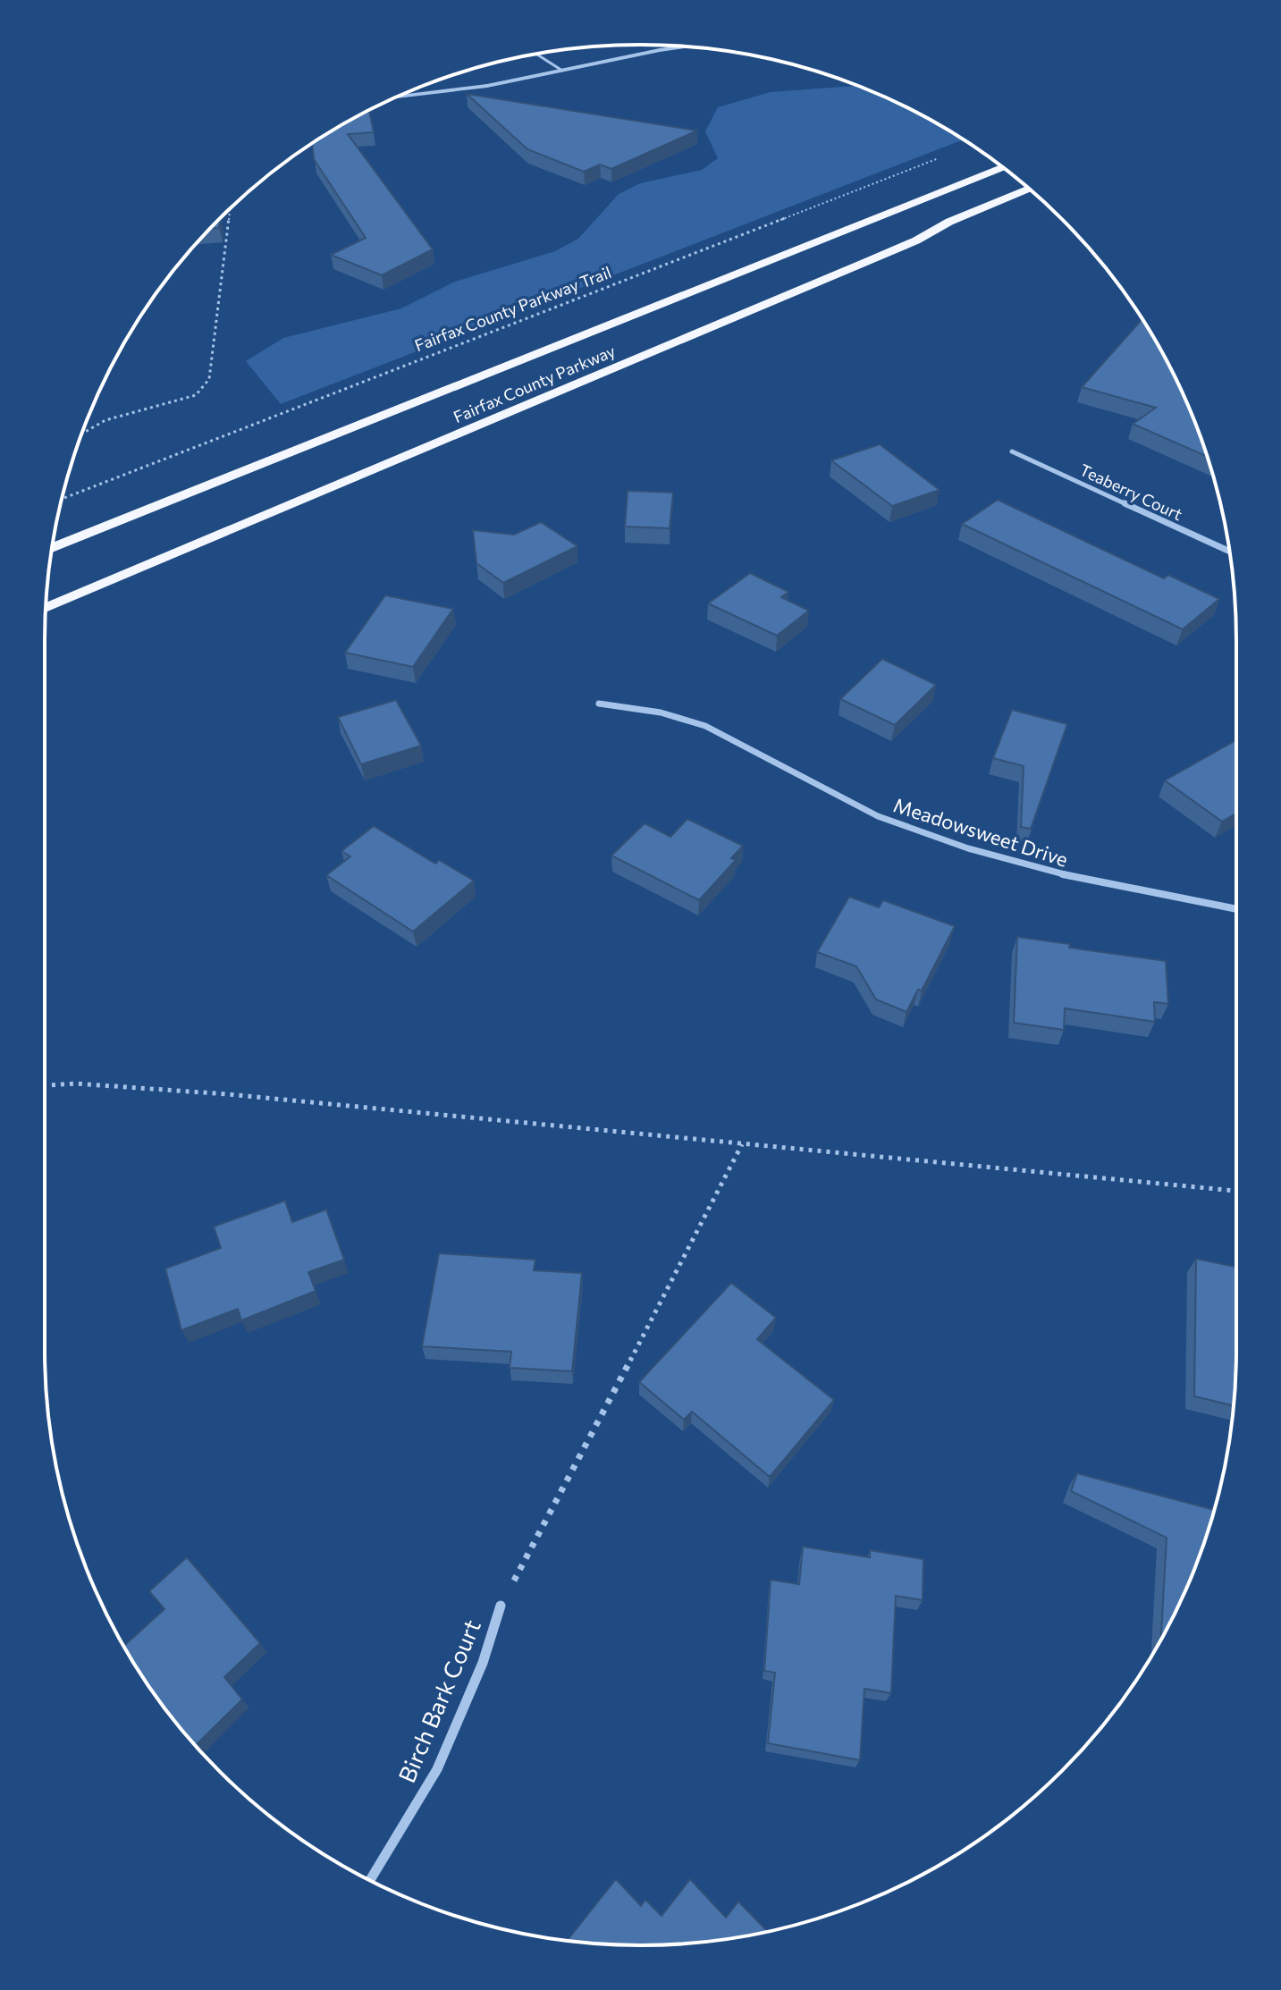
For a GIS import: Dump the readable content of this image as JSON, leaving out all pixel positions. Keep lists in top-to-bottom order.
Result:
{
  "streets": {
    "highway": ["Fairfax County Parkway"],
    "street": ["Teaberry Court", "Meadowsweet Drive", "Birch Bark Court"],
    "path": ["Fairfax County Parkway Trail"]
  }
}
